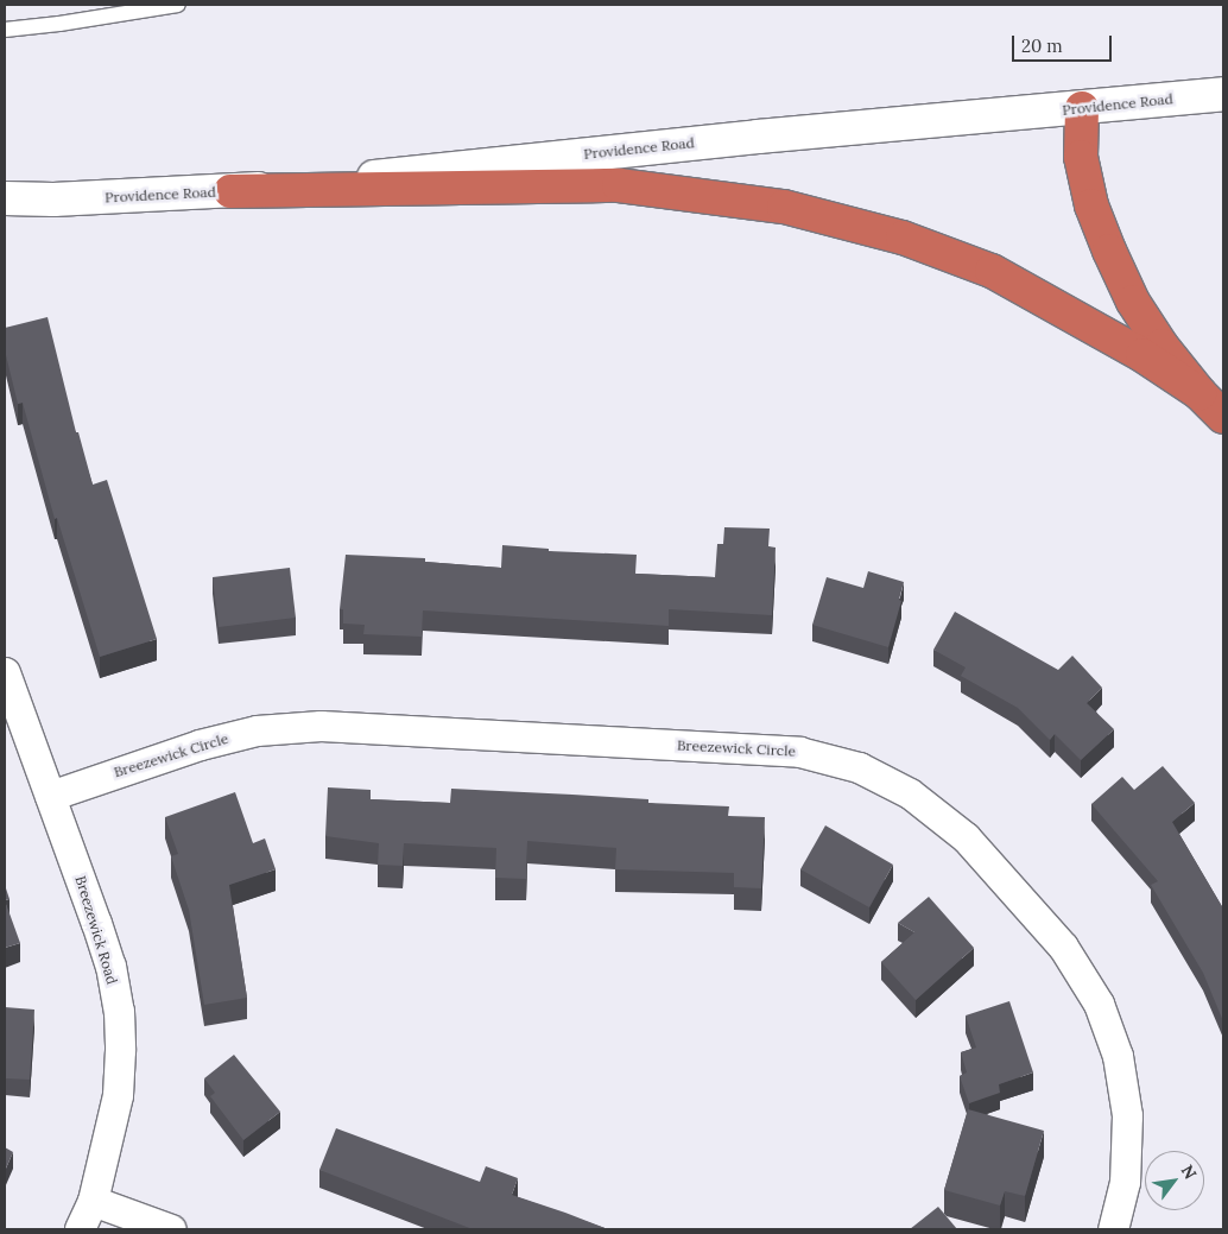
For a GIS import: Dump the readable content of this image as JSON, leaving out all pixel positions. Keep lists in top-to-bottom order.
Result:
{
  "streets": {
    "street": ["Providence Road", "Breezewick Circle", "Breezewick Road"]
  },
  "crossings": [
    ["Breezewick Circle", "Breezewick Road"]
  ],
  "scale_bar": "20 m",
  "north": "top right"
}
